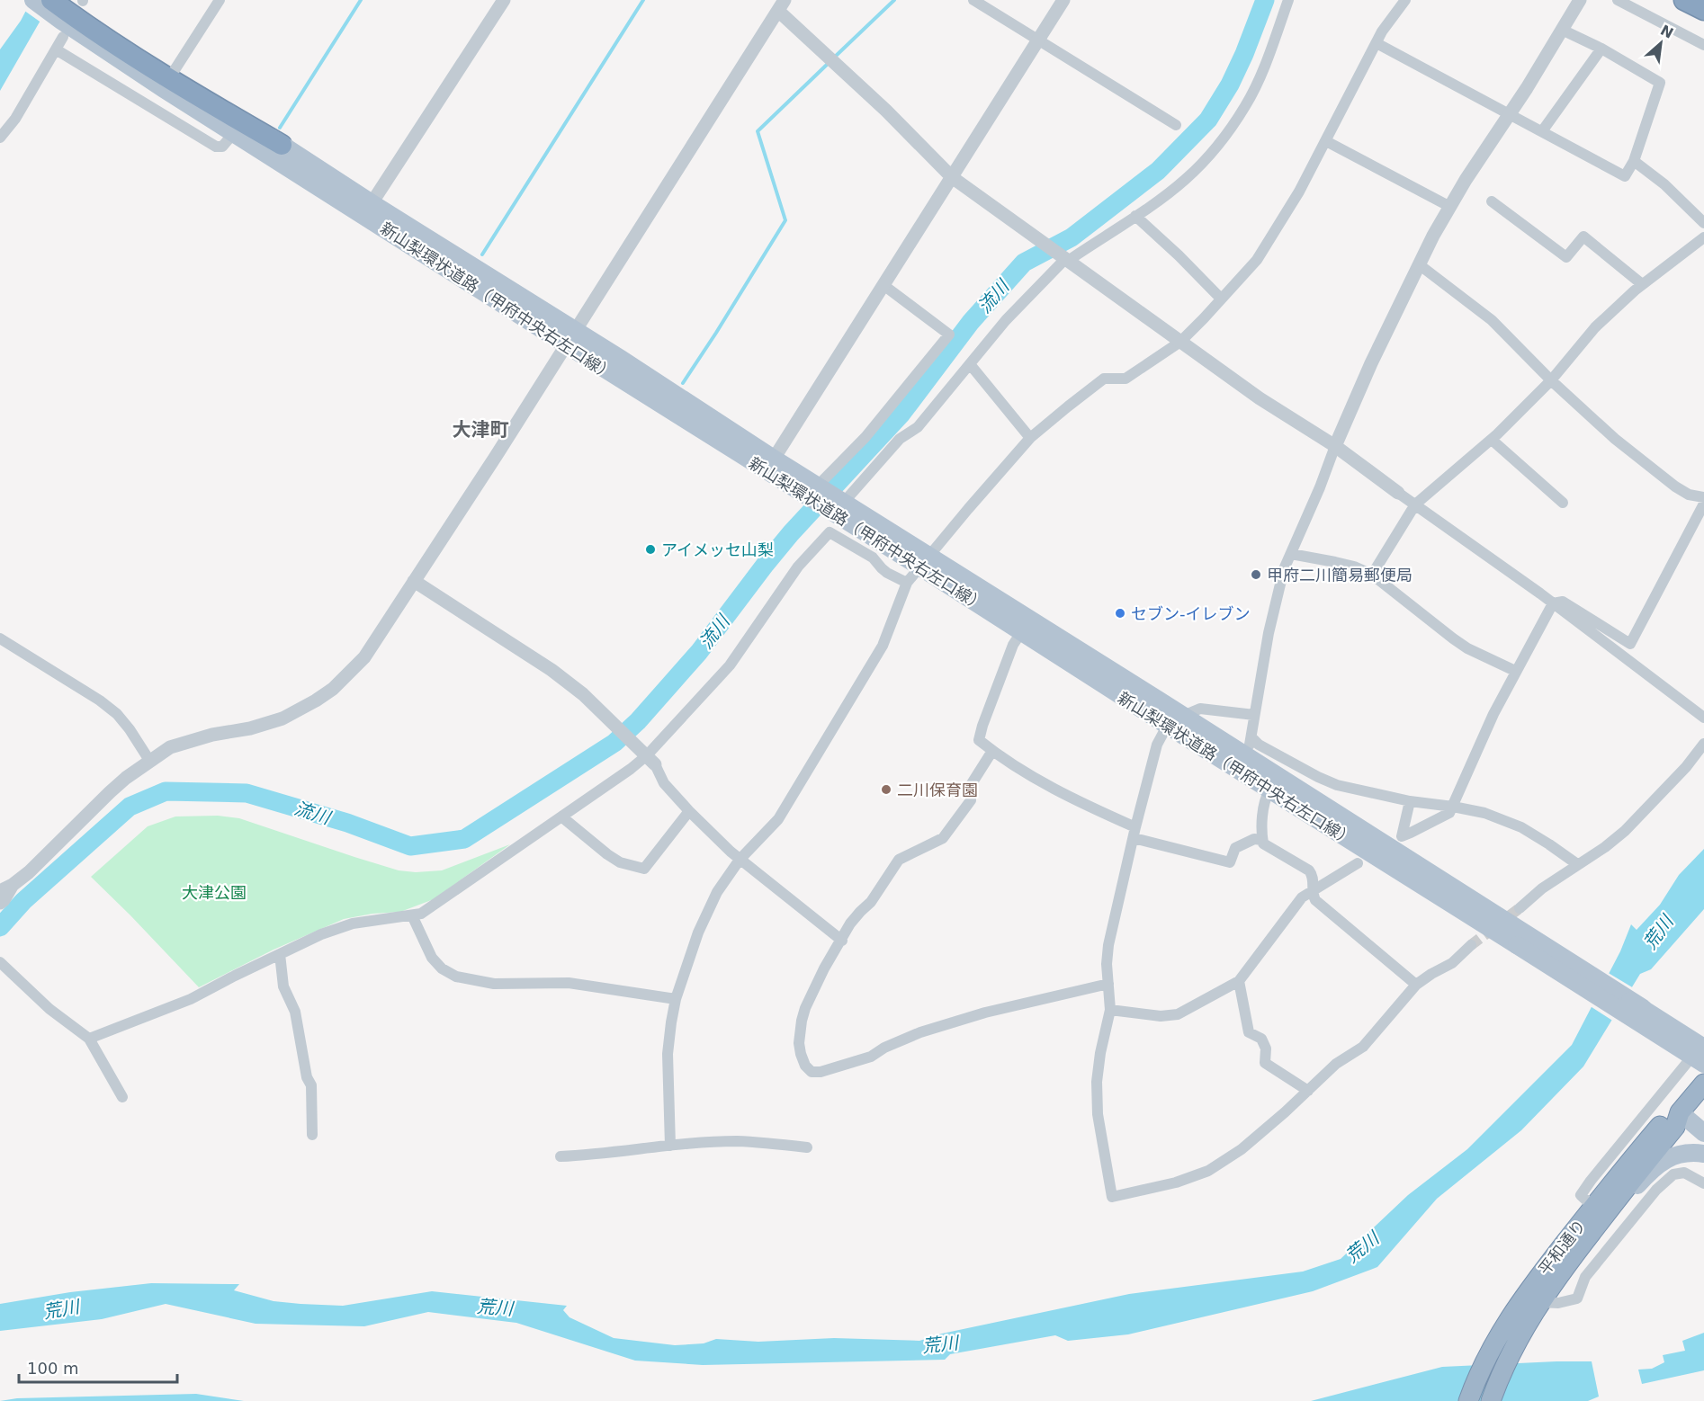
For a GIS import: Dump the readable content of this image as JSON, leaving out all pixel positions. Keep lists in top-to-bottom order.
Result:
{
  "streets": {
    "highway": ["平和通り"],
    "main road": ["新山梨環状道路（甲府中央右左口線）"]
  },
  "districts": ["大津町"],
  "water": ["流川", "荒川"],
  "parks": ["大津公園"],
  "places": [
    "アイメッセ山梨",
    "甲府二川簡易郵便局",
    "セブン-イレブン",
    "二川保育園"
  ],
  "scale_bar": "100 m",
  "north": "top right"
}
